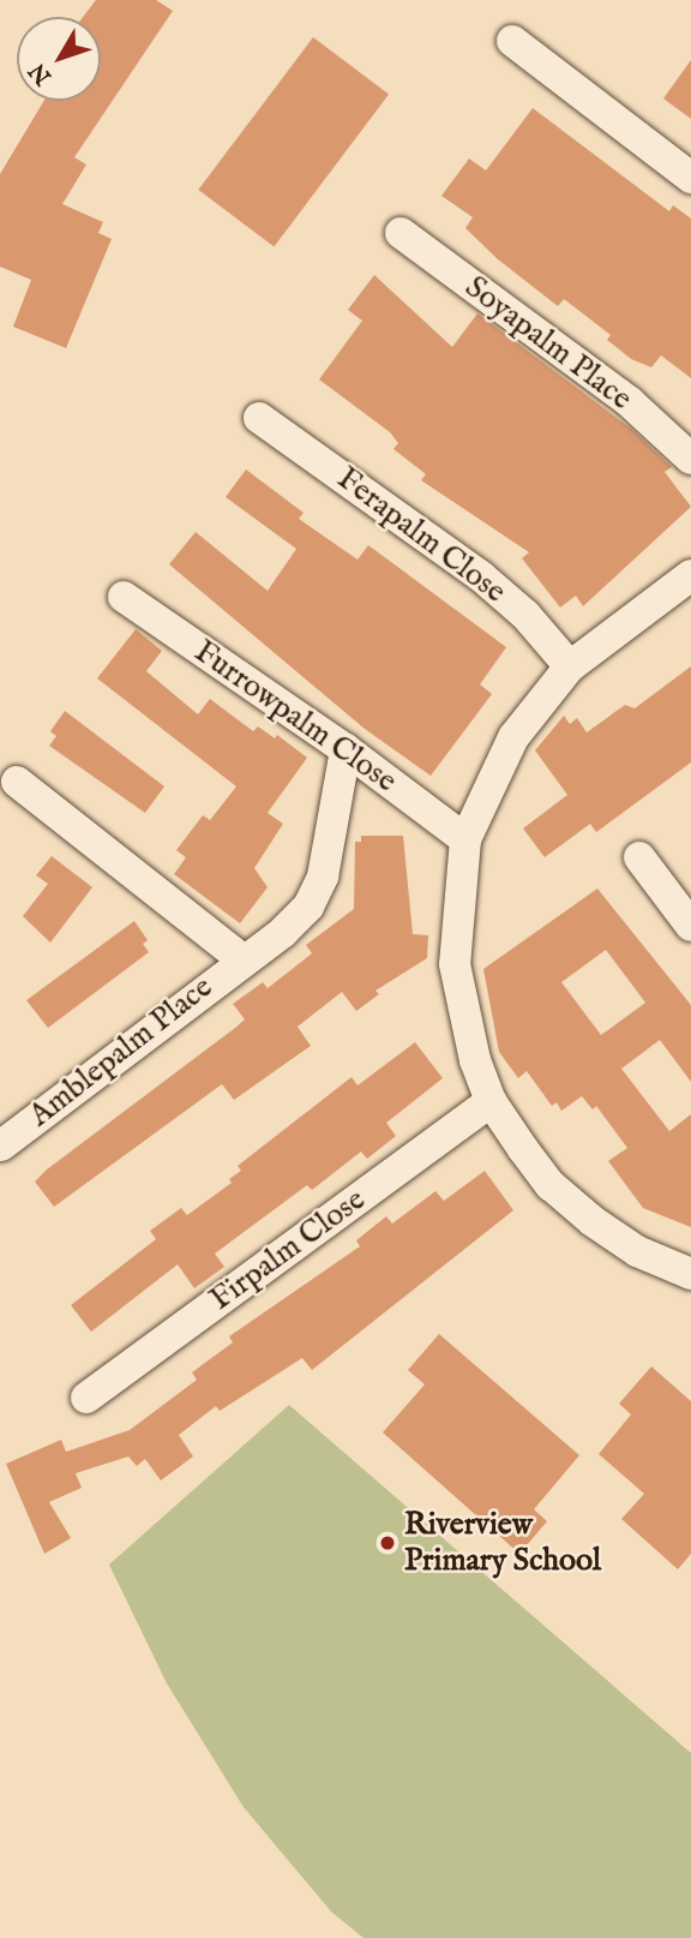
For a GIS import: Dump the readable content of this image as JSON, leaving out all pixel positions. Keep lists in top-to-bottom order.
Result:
{
  "streets": {
    "street": [
      "Soyapalm Place",
      "Ferapalm Close",
      "Furrowpalm Close",
      "Amblepalm Place",
      "Firpalm Close"
    ]
  },
  "crossings": [
    ["Furrowpalm Close", "Amblepalm Place"]
  ],
  "places": ["Riverview Primary School"],
  "north": "bottom left"
}
